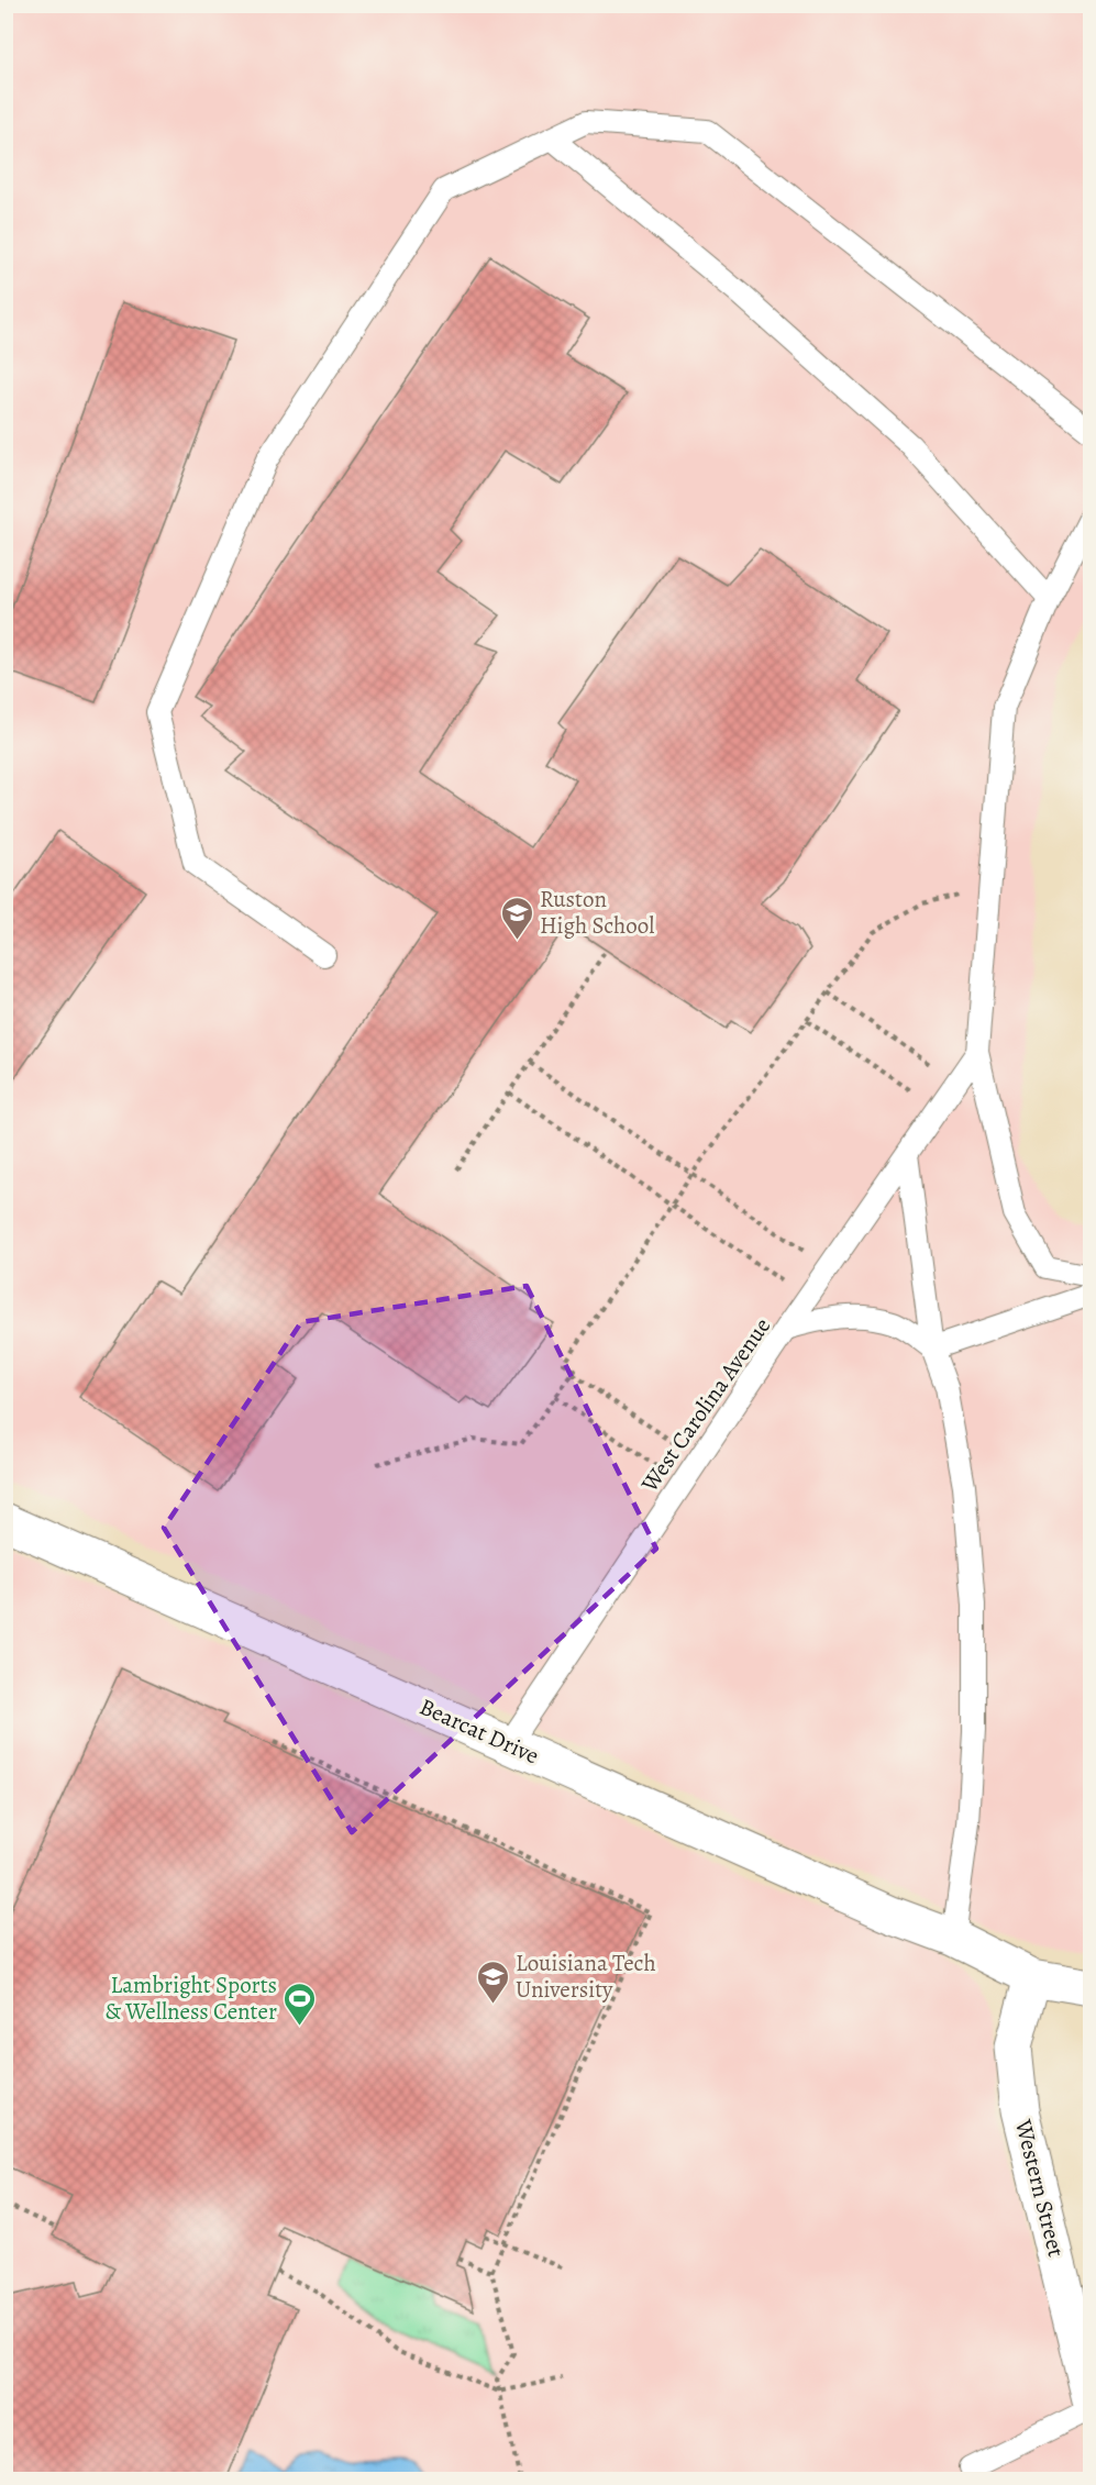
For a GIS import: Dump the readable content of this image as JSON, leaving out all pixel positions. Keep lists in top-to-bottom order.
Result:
{
  "streets": {
    "street": ["Bearcat Drive", "Western Street"],
    "lane": ["West Carolina Avenue"]
  },
  "crossings": [
    ["West Carolina Avenue", "Bearcat Drive"],
    ["Bearcat Drive", "Western Street"]
  ],
  "places": {
    "school or university": ["Ruston High School", "Louisiana Tech University"],
    "sports": ["Lambright Sports & Wellness Center"]
  }
}
